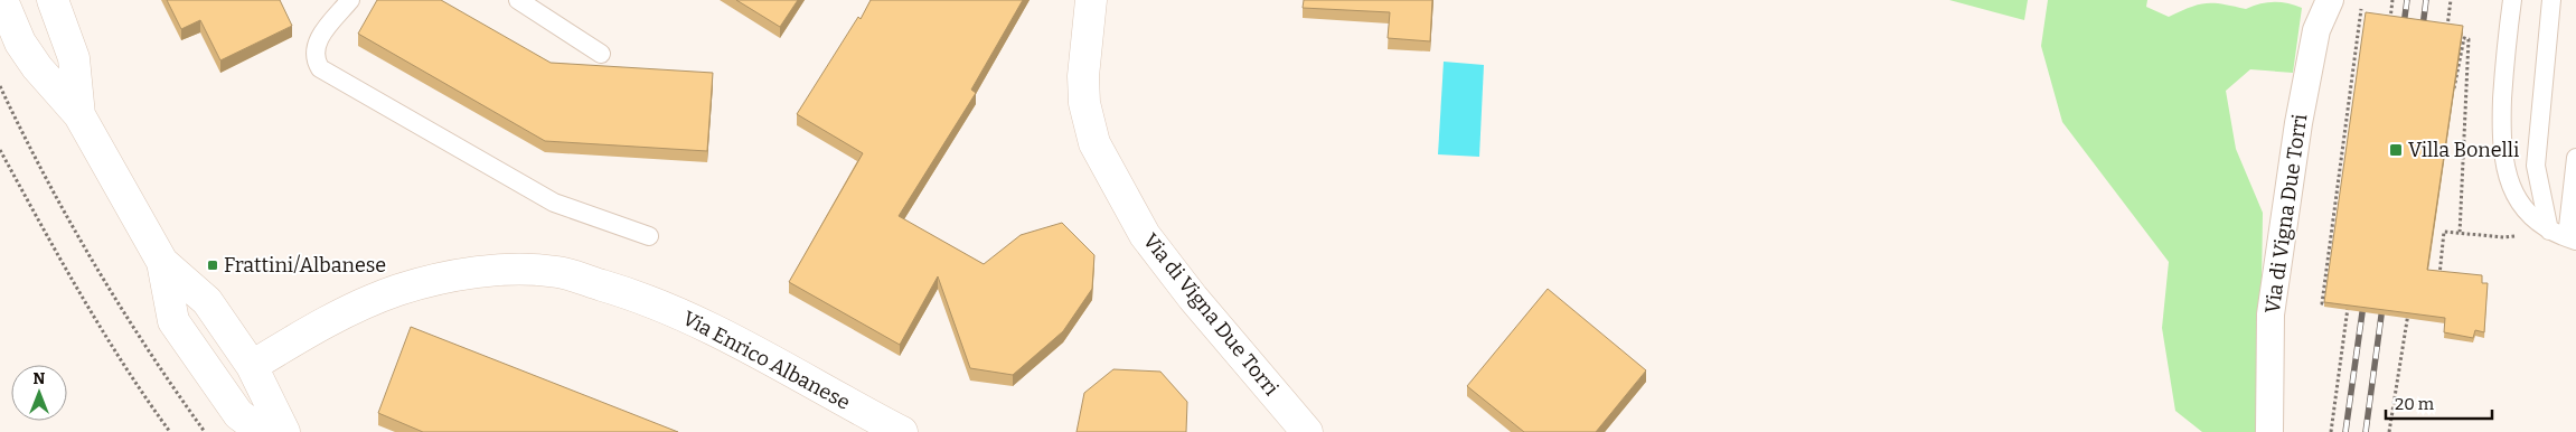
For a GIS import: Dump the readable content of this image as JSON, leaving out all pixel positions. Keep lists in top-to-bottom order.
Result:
{
  "streets": {
    "street": ["Via di Vigna Due Torri", "Via Enrico Albanese"]
  },
  "places": {
    "transit": ["Villa Bonelli", "Frattini/Albanese"]
  },
  "scale_bar": "20 m",
  "north": "top"
}
